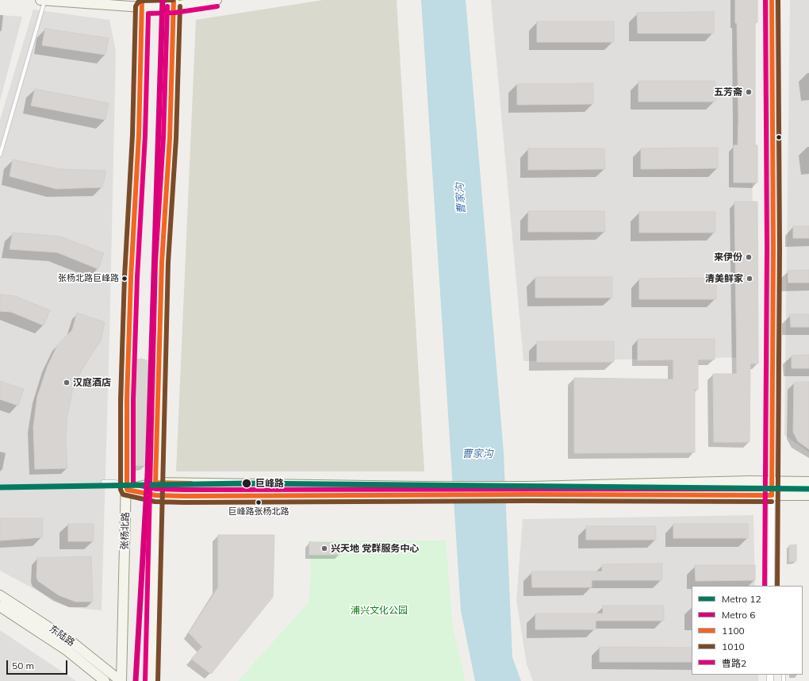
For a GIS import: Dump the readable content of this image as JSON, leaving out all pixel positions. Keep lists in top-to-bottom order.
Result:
{
  "streets": {
    "main road": ["张杨北路", "东陆路"]
  },
  "crossings": [
    ["张杨北路", "东陆路"]
  ],
  "water": ["曹家沟"],
  "parks": ["浦兴文化公园"],
  "places": [
    "五芳斋",
    "来伊份",
    "张杨北路巨峰路",
    "清美鲜家",
    "汉庭酒店",
    "巨峰路",
    "巨峰路张杨北路",
    "兴天地 党群服务中心"
  ],
  "lines": [
    "metro line 6",
    "transit line 1100",
    "transit line 1010",
    "transit line 曹路2",
    "metro line 12"
  ],
  "legend": [
    "Metro 12",
    "Metro 6",
    "1100",
    "1010",
    "曹路2"
  ],
  "scale_bar": "50 m"
}
